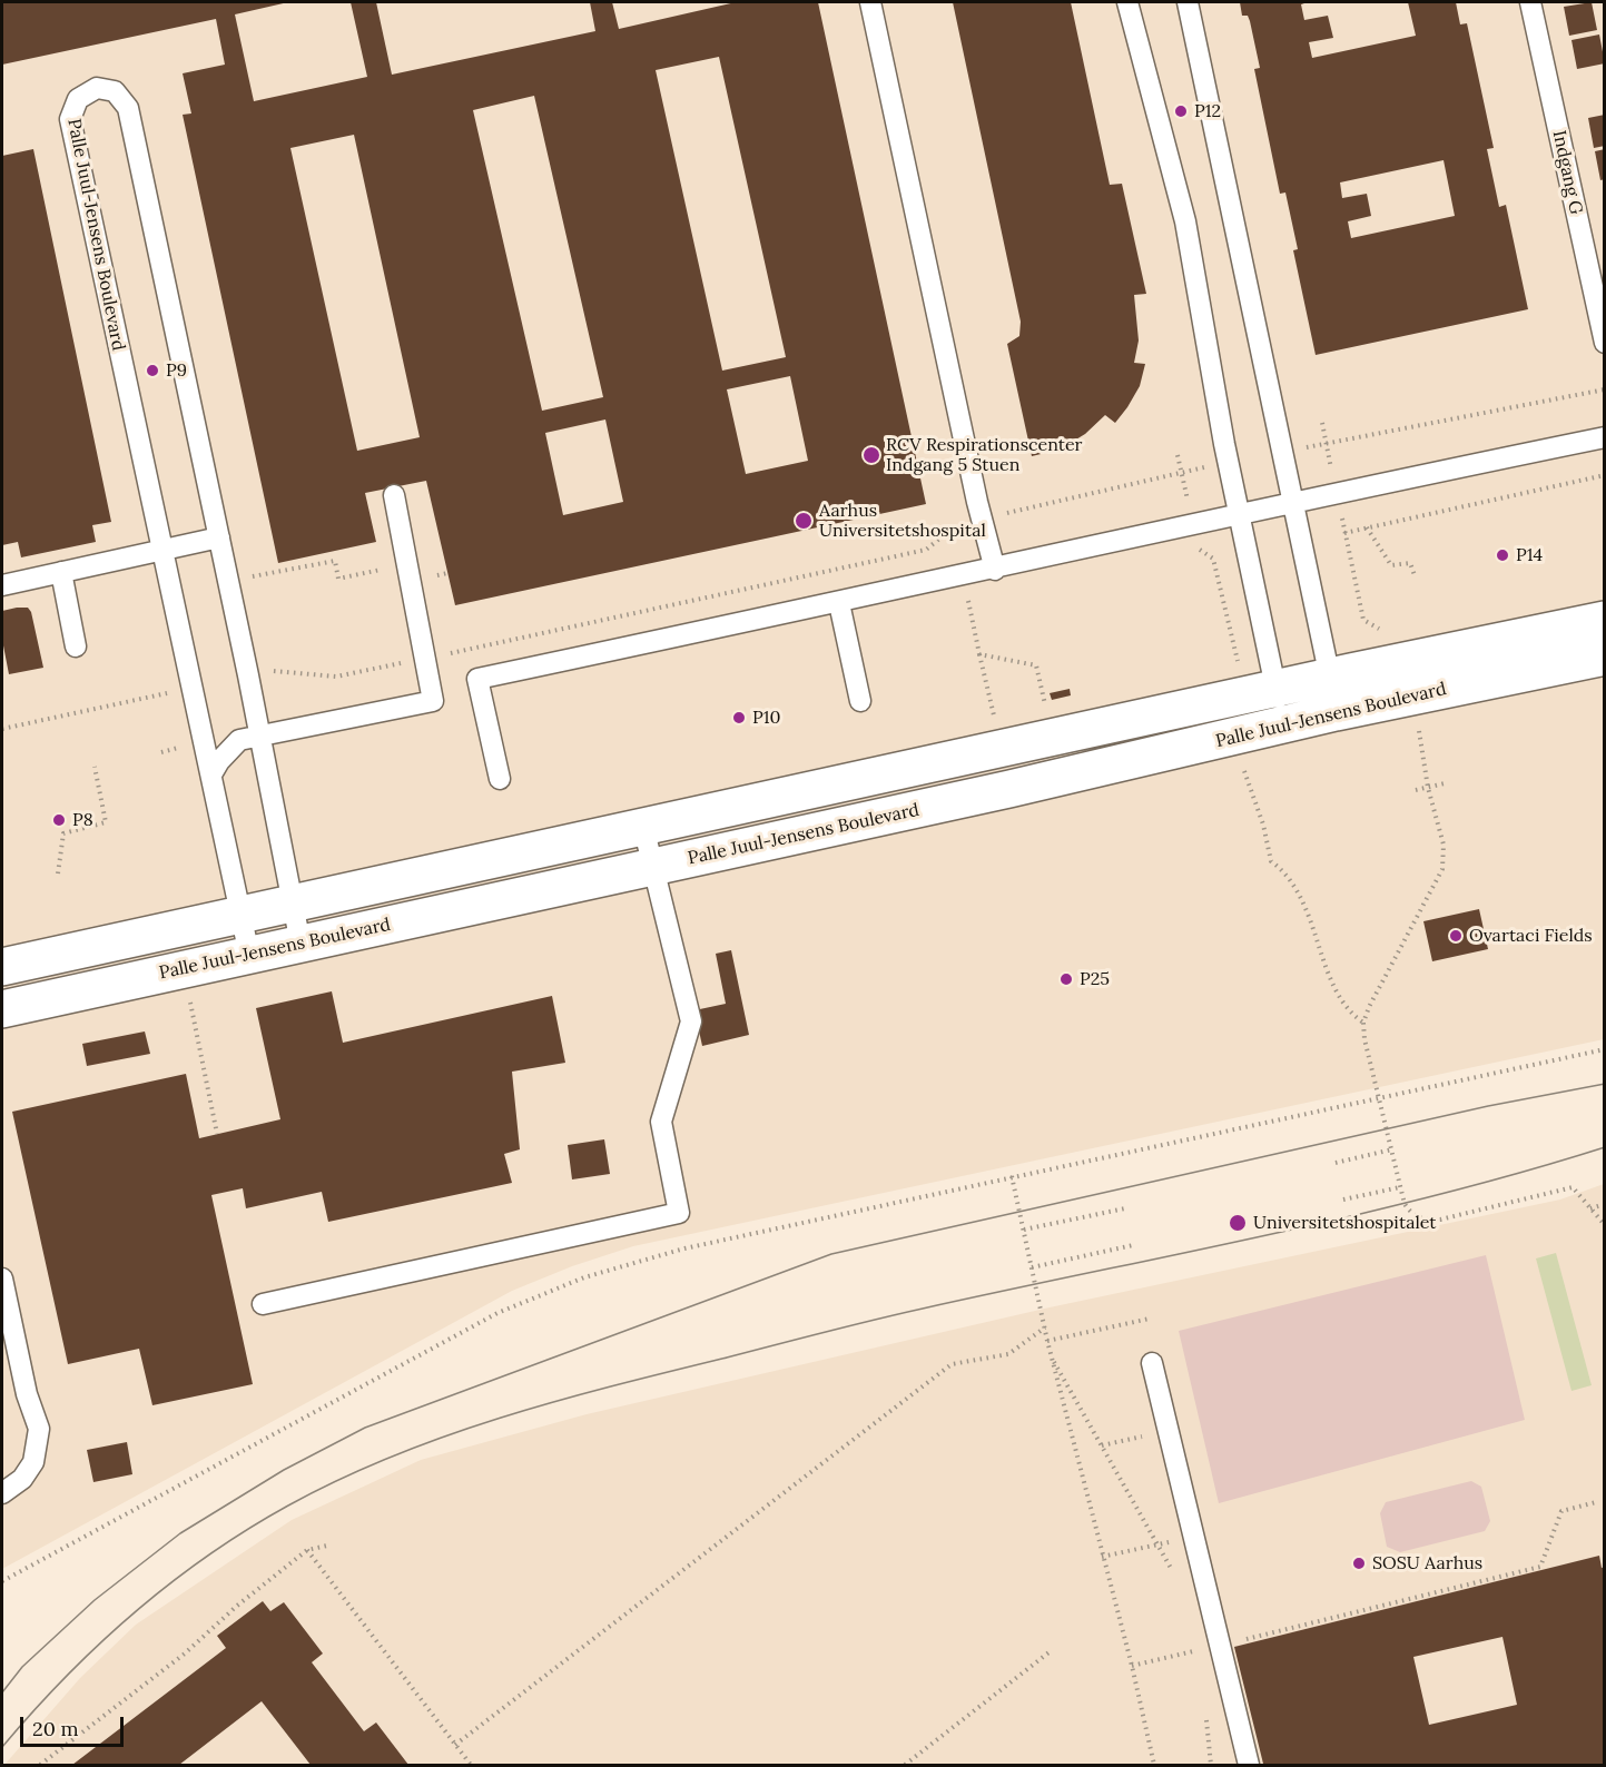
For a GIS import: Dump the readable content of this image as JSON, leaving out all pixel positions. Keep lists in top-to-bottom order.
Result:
{
  "streets": {
    "street": ["Palle Juul-Jensens Boulevard"],
    "lane": ["Indgang G"]
  },
  "places": [
    "P12",
    "P9",
    "RCV Respirationscenter Indgang 5 Stuen",
    "Aarhus Universitetshospital",
    "P14",
    "P10",
    "P8",
    "Ovartaci Fields",
    "P25",
    "Universitetshospitalet",
    "SOSU Aarhus"
  ],
  "scale_bar": "20 m"
}
